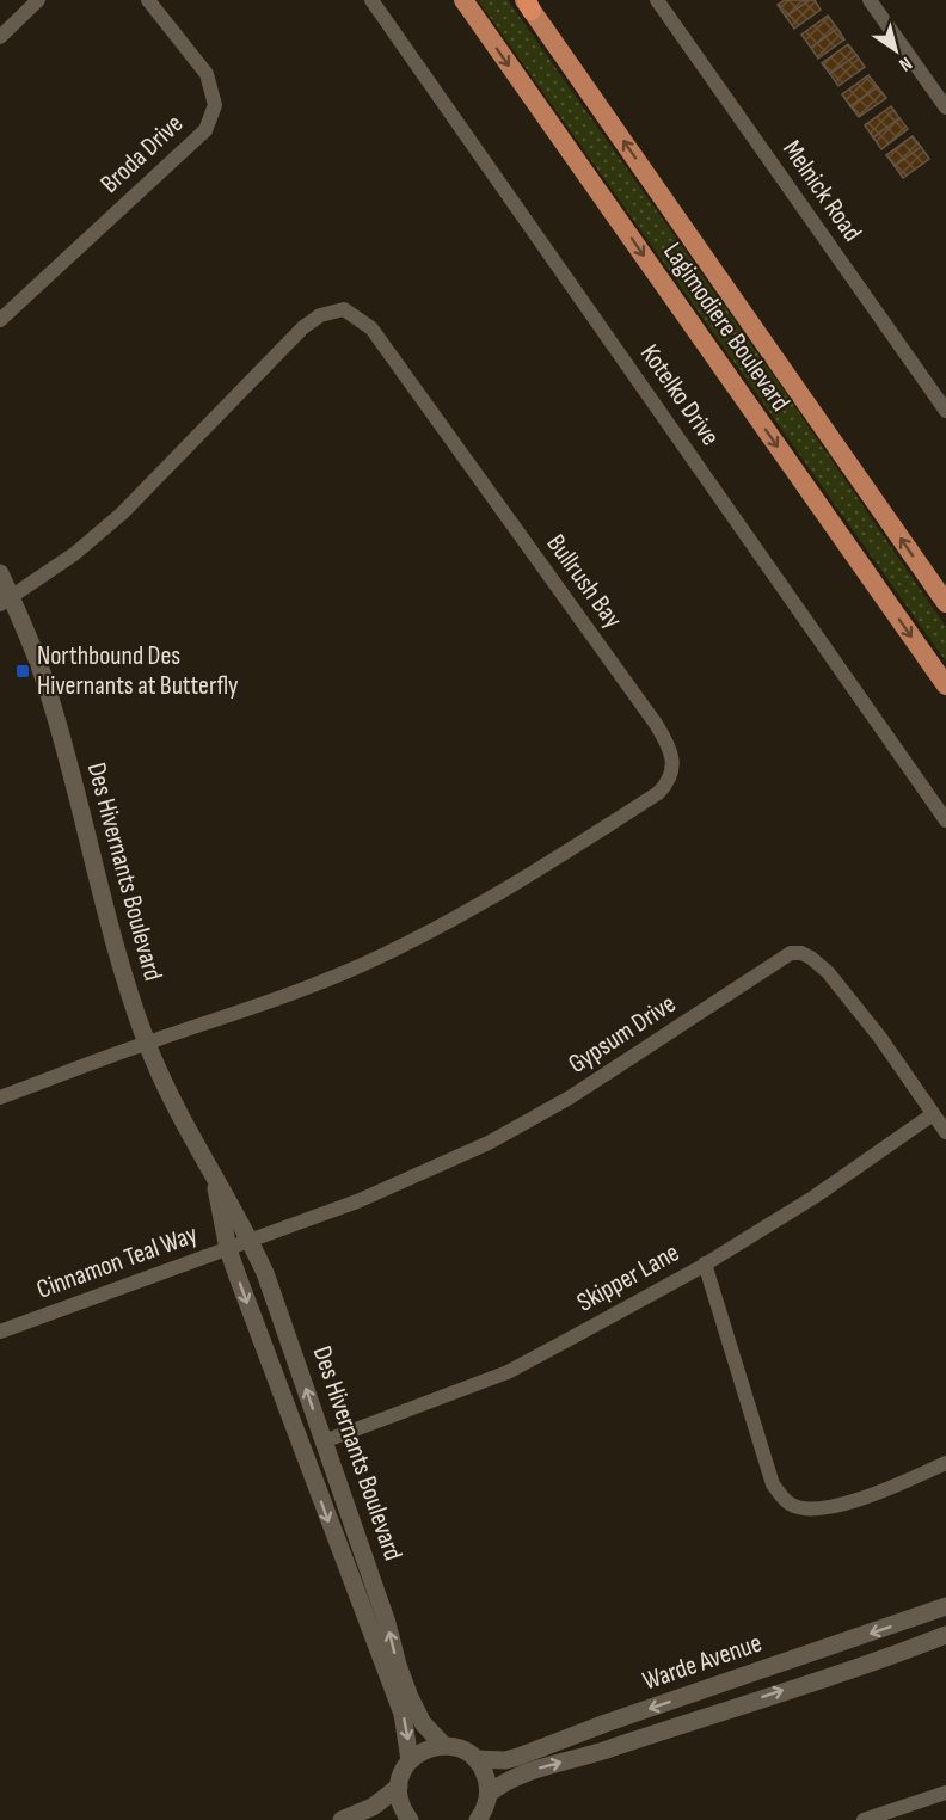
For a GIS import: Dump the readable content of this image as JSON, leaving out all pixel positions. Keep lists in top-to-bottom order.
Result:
{
  "streets": {
    "main road": ["Lagimodiere Boulevard"],
    "street": [
      "Broda Drive",
      "Melnick Road",
      "Kotelko Drive",
      "Bullrush Bay",
      "Des Hivernants Boulevard",
      "Gypsum Drive",
      "Cinnamon Teal Way",
      "Skipper Lane",
      "Warde Avenue"
    ]
  },
  "crossings": [
    ["Bullrush Bay", "Des Hivernants Boulevard"],
    ["Des Hivernants Boulevard", "Gypsum Drive"],
    ["Des Hivernants Boulevard", "Cinnamon Teal Way"],
    ["Des Hivernants Boulevard", "Skipper Lane"],
    ["Gypsum Drive", "Cinnamon Teal Way"],
    ["Gypsum Drive", "Skipper Lane"]
  ],
  "places": {
    "transit": ["Northbound Des Hivernants at Butterfly"]
  },
  "north": "bottom right"
}
